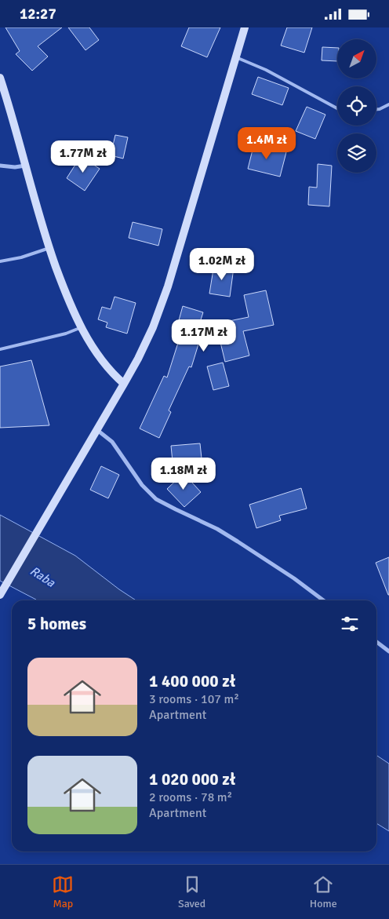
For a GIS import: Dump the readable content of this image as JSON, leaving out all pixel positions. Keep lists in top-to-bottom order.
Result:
{
  "water": ["Raba"],
  "north": "top right",
  "page": {
    "status": "12:27",
    "price": [
      "1.4M zł",
      "1.77M zł",
      "1.02M zł",
      "1.17M zł",
      "1.18M zł"
    ],
    "heading": "5 homes",
    "list": [
      {
        "name": "1 400 000 zł",
        "note": "3 rooms · 107 m² · Apartment"
      },
      {
        "name": "1 020 000 zł",
        "note": "2 rooms · 78 m² · Apartment"
      }
    ],
    "tabs": ["Map", "Saved", "Home"]
  }
}
